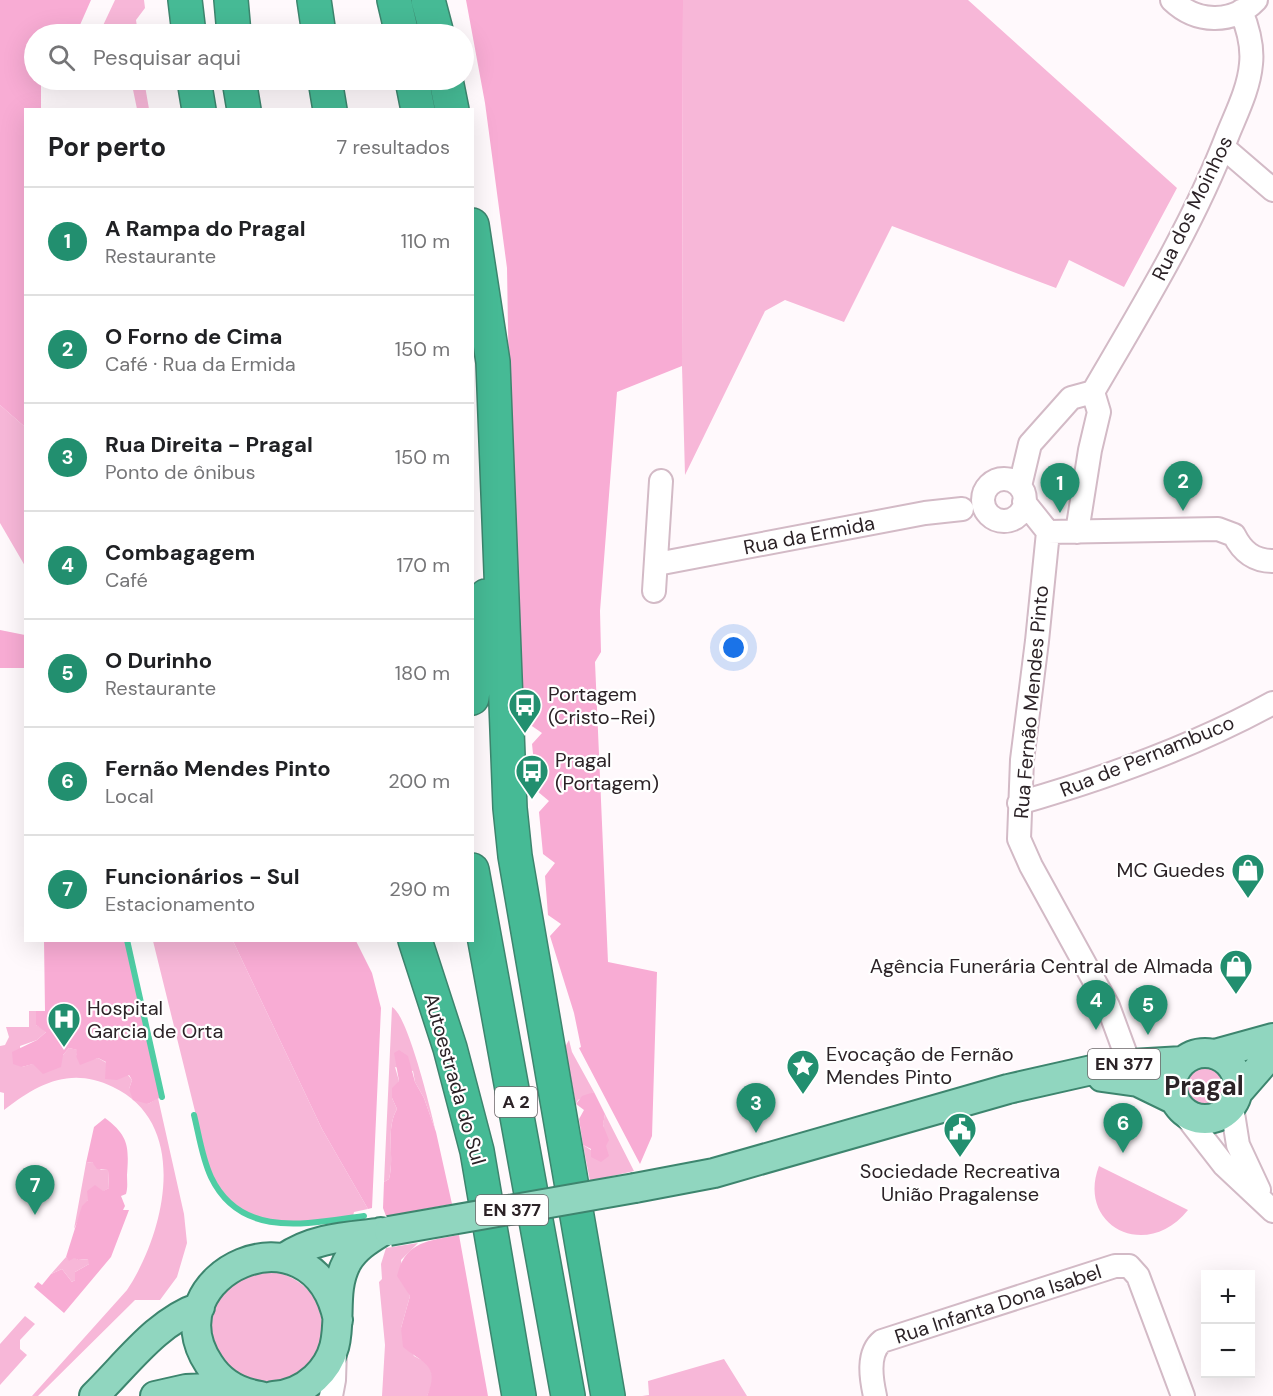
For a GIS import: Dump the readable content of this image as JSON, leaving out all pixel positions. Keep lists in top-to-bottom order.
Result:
{
  "streets": {
    "highway": ["Autoestrada do Sul", "A 2"],
    "main road": ["EN 377"],
    "street": [
      "Rua dos Moinhos",
      "Rua da Ermida",
      "Rua Fernão Mendes Pinto",
      "Rua de Pernambuco",
      "Rua Infanta Dona Isabel"
    ]
  },
  "crossings": [
    ["Rua Fernão Mendes Pinto", "Rua de Pernambuco"],
    ["Rua Fernão Mendes Pinto", "EN 377"]
  ],
  "districts": ["Pragal"],
  "places": {
    "bus stop": ["Portagem (Cristo-Rei)", "Pragal (Portagem)"],
    "shop": ["MC Guedes", "Agência Funerária Central de Almada"],
    "hospital": ["Hospital Garcia de Orta"],
    "place": ["Evocação de Fernão Mendes Pinto"],
    "public building": ["Sociedade Recreativa União Pragalense"]
  },
  "page": {
    "search": "Pesquisar aqui",
    "heading": ["Por perto", "7 resultados"],
    "list": [
      {
        "mark": "1",
        "name": "A Rampa do Pragal",
        "note": "Restaurante",
        "value": "110 m"
      },
      {
        "mark": "2",
        "name": "O Forno de Cima",
        "note": "Café · Rua da Ermida",
        "value": "150 m"
      },
      {
        "mark": "3",
        "name": "Rua Direita - Pragal",
        "note": "Ponto de ônibus",
        "value": "150 m"
      },
      {
        "mark": "4",
        "name": "Combagagem",
        "note": "Café",
        "value": "170 m"
      },
      {
        "mark": "5",
        "name": "O Durinho",
        "note": "Restaurante",
        "value": "180 m"
      },
      {
        "mark": "6",
        "name": "Fernão Mendes Pinto",
        "note": "Local",
        "value": "200 m"
      },
      {
        "mark": "7",
        "name": "Funcionários - Sul",
        "note": "Estacionamento",
        "value": "290 m"
      }
    ],
    "pins": [
      "2",
      "1",
      "4",
      "5",
      "3",
      "6",
      "7"
    ],
    "map_buttons": ["+", "−"]
  }
}
